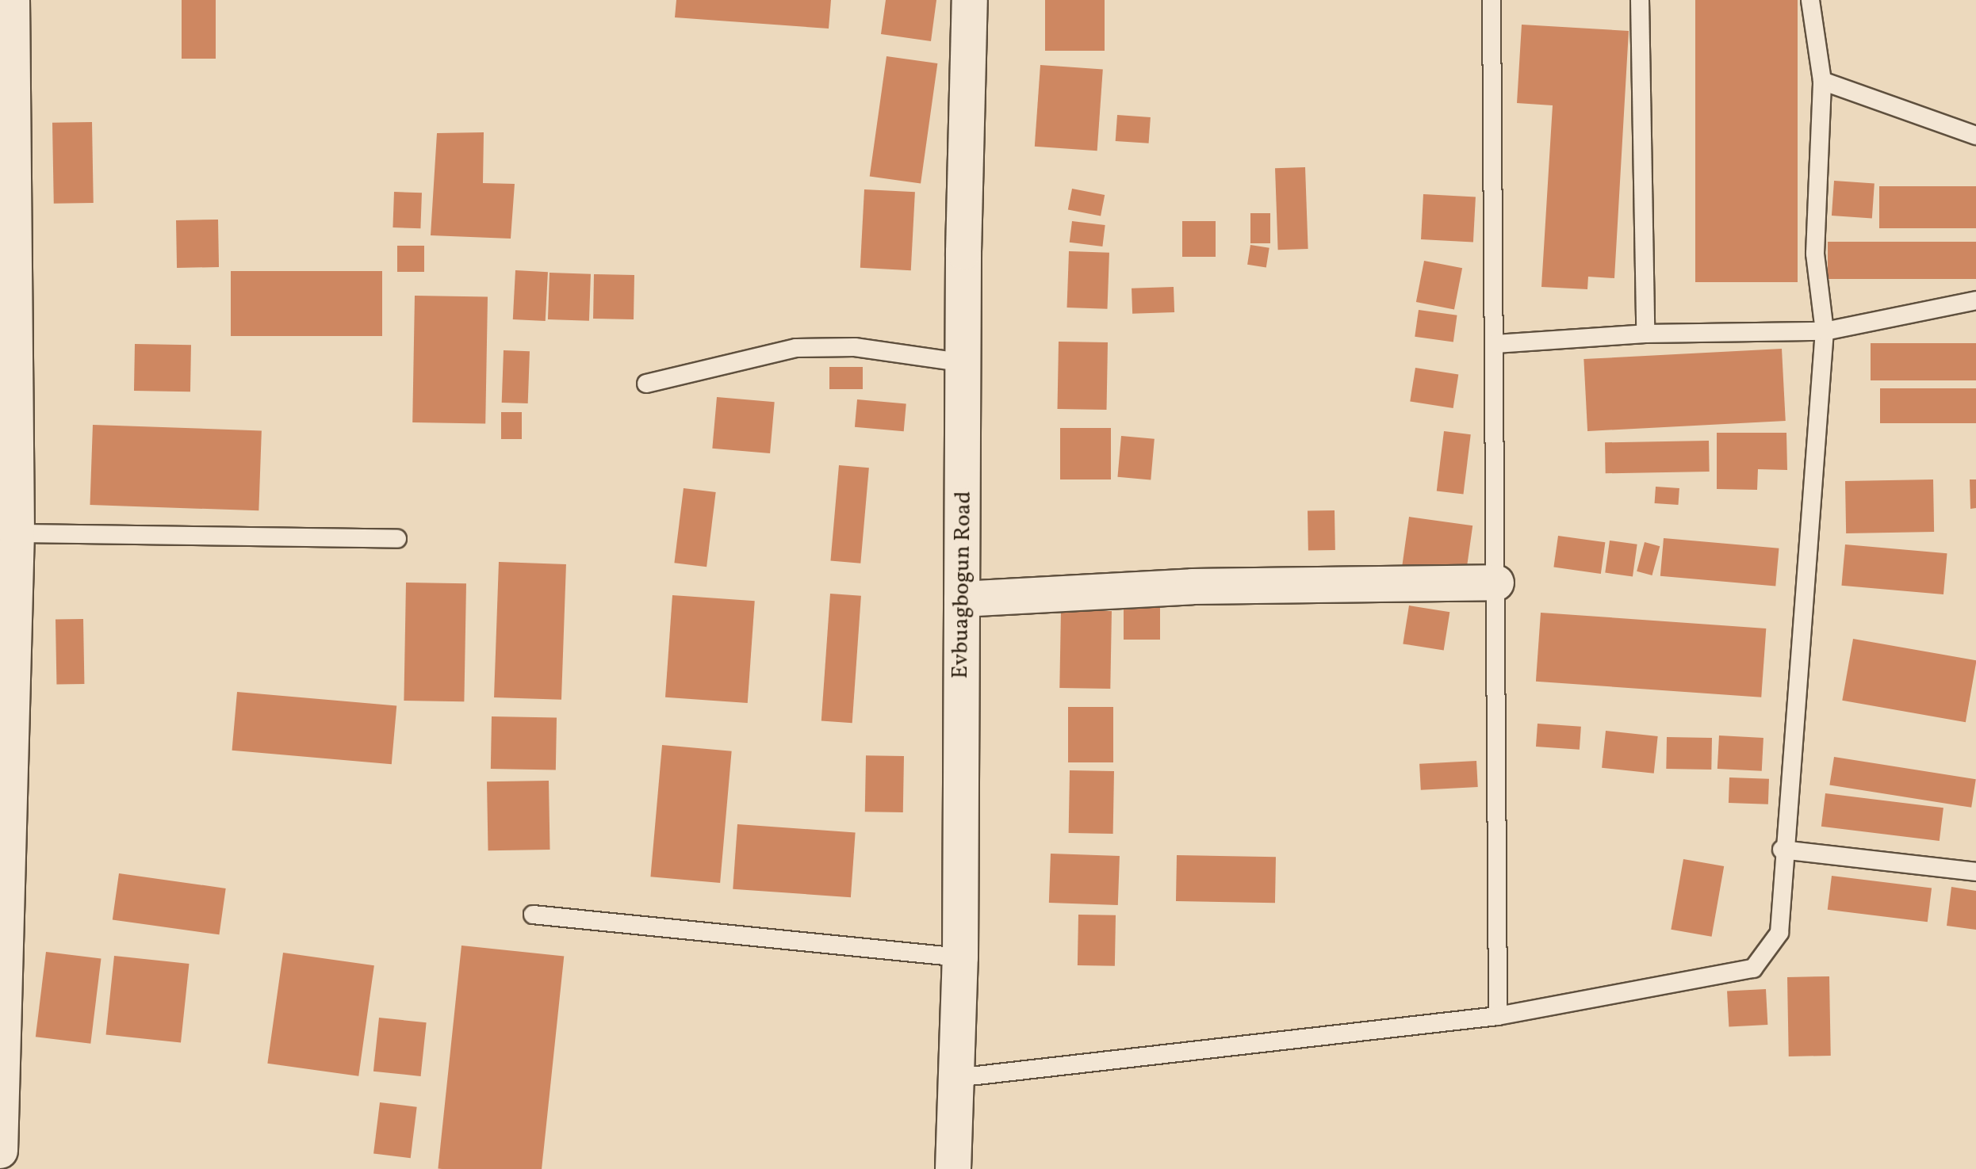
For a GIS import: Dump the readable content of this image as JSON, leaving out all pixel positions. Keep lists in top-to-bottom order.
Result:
{
  "streets": {
    "street": ["Evbuagbogun Road"]
  }
}
